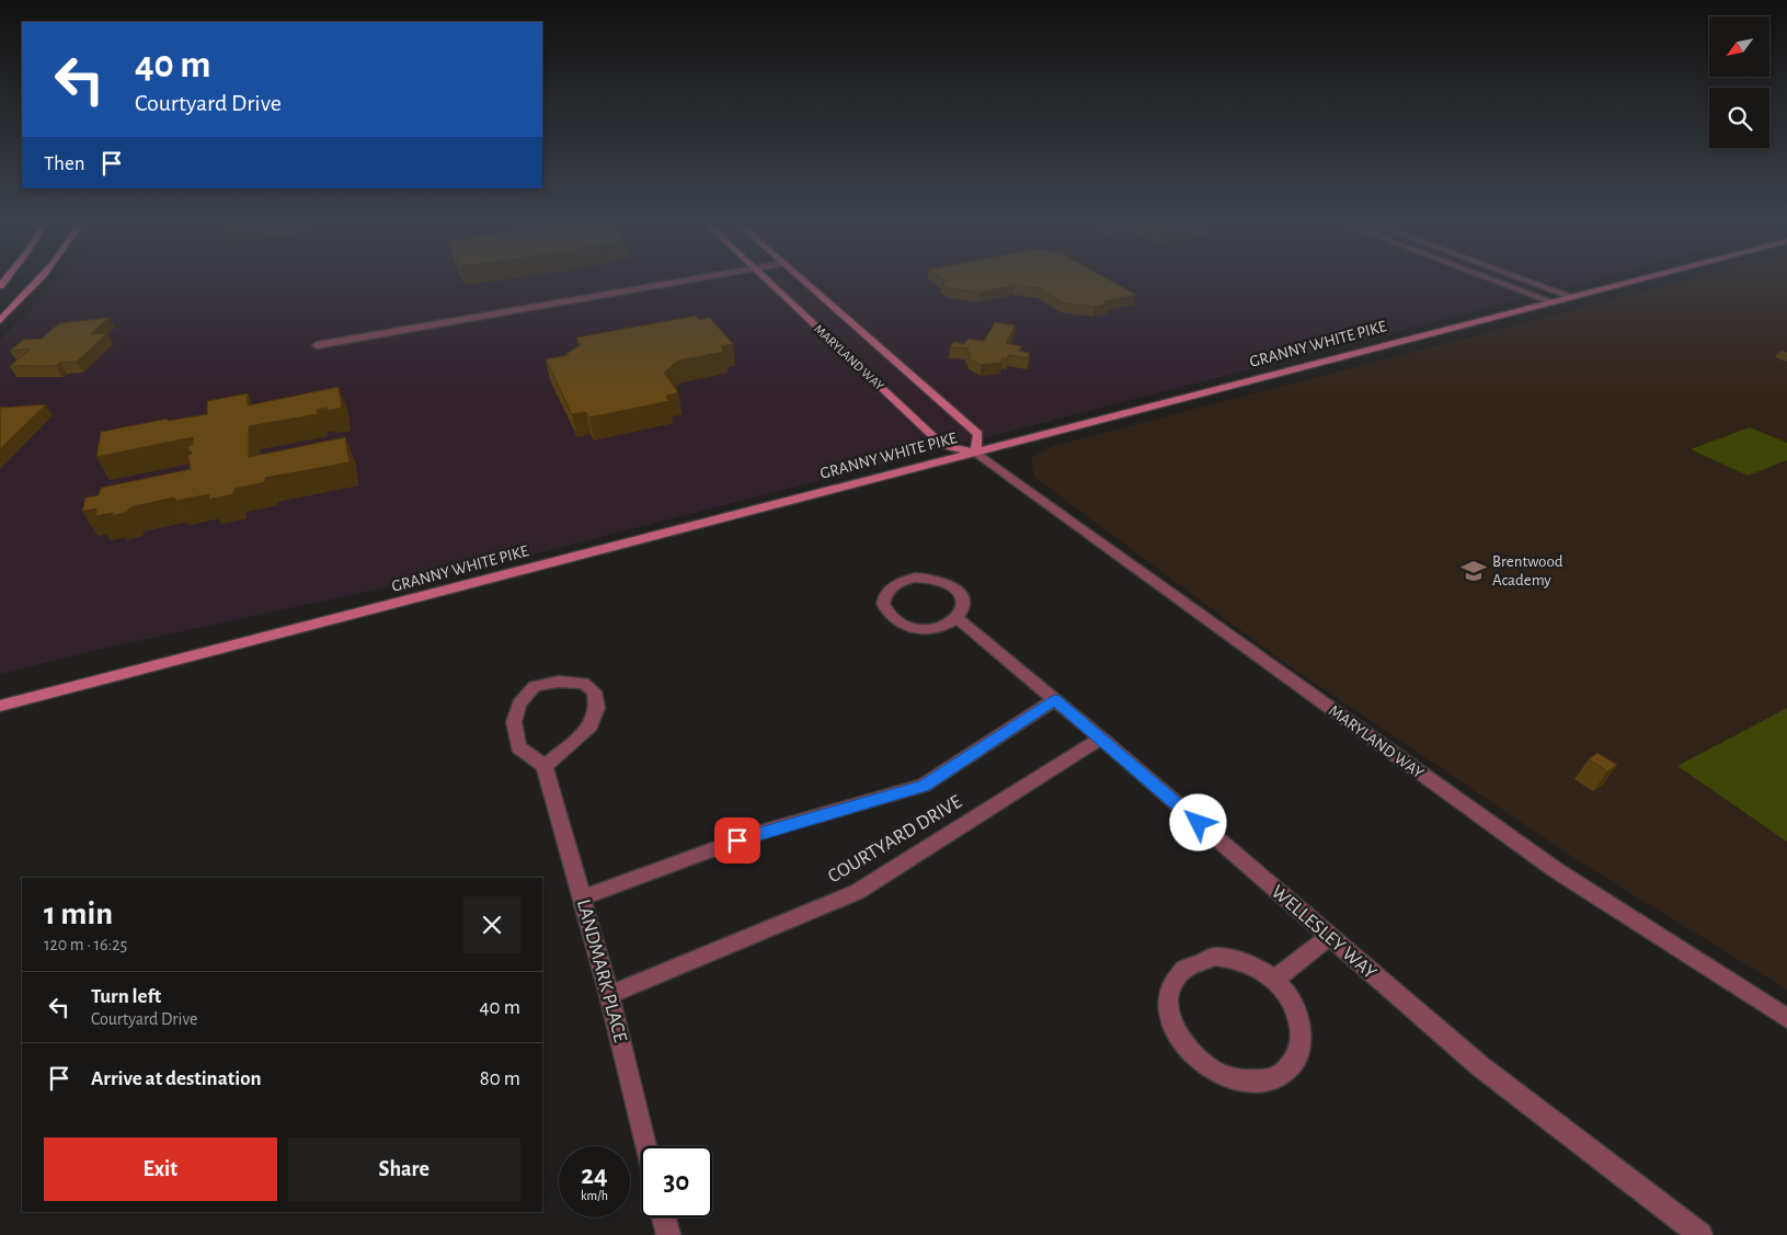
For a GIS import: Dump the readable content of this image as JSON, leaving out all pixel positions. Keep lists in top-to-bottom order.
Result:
{
  "streets": {
    "main road": ["GRANNY WHITE PIKE", "MARYLAND WAY"],
    "street": ["COURTYARD DRIVE", "WELLESLEY WAY", "LANDMARK PLACE"]
  },
  "crossings": [
    ["GRANNY WHITE PIKE", "MARYLAND WAY"],
    ["COURTYARD DRIVE", "WELLESLEY WAY"],
    ["COURTYARD DRIVE", "LANDMARK PLACE"]
  ],
  "places": {
    "school or university": ["Brentwood Academy"]
  },
  "north": "bottom left",
  "page": {
    "turn": ["40 m", "Courtyard Drive"],
    "then": "Then",
    "heading": ["1 min", "120 m · 16:25"],
    "list": [
      {
        "name": "Turn left",
        "note": "Courtyard Drive",
        "value": "40 m"
      },
      {
        "name": "Arrive at destination",
        "value": "80 m"
      }
    ],
    "buttons": ["Exit", "Share"],
    "speed": "24 km/h",
    "limit": "30"
  }
}
